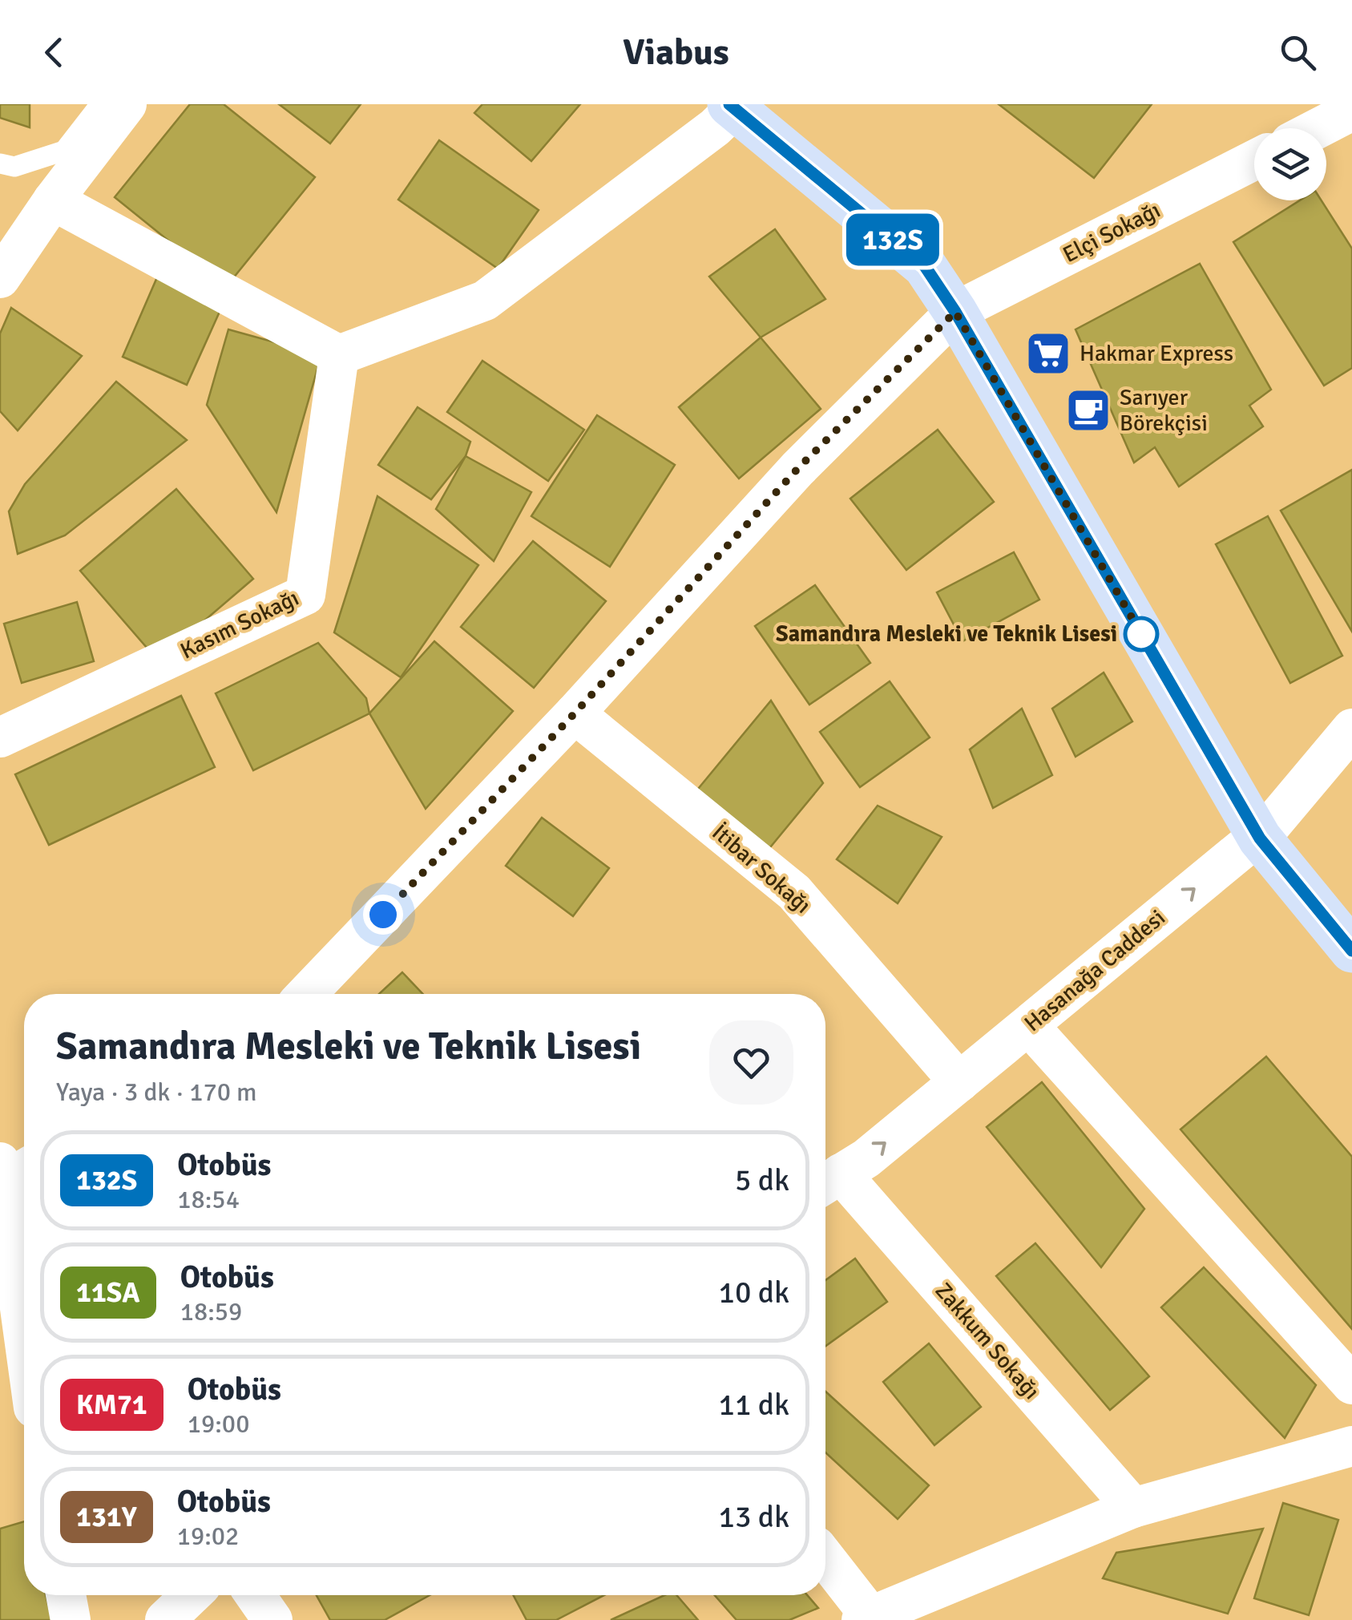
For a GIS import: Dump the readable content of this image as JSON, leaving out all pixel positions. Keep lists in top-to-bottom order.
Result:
{
  "streets": {
    "street": [
      "Elçi Sokağı",
      "Kasım Sokağı",
      "İtibar Sokağı",
      "Hasanağa Caddesi",
      "Zakkum Sokağı"
    ]
  },
  "crossings": [
    ["Elçi Sokağı", "İtibar Sokağı"],
    ["İtibar Sokağı", "Hasanağa Caddesi"],
    ["Hasanağa Caddesi", "Zakkum Sokağı"]
  ],
  "one_way": ["Hasanağa Caddesi"],
  "places": {
    "supermarket": ["Hakmar Express"],
    "cafe": ["Sarıyer Börekçisi"],
    "other": ["Samandıra Mesleki ve Teknik Lisesi"]
  },
  "lines": ["bus line 132S"],
  "page": {
    "header": "Viabus",
    "on_map": "132S",
    "heading": ["Samandıra Mesleki ve Teknik Lisesi", "Yaya · 3 dk · 170 m"],
    "list": [
      {
        "mark": "132S",
        "name": "Otobüs",
        "note": "18:54",
        "value": "5 dk"
      },
      {
        "mark": "11SA",
        "name": "Otobüs",
        "note": "18:59",
        "value": "10 dk"
      },
      {
        "mark": "KM71",
        "name": "Otobüs",
        "note": "19:00",
        "value": "11 dk"
      },
      {
        "mark": "131Y",
        "name": "Otobüs",
        "note": "19:02",
        "value": "13 dk"
      }
    ]
  }
}
